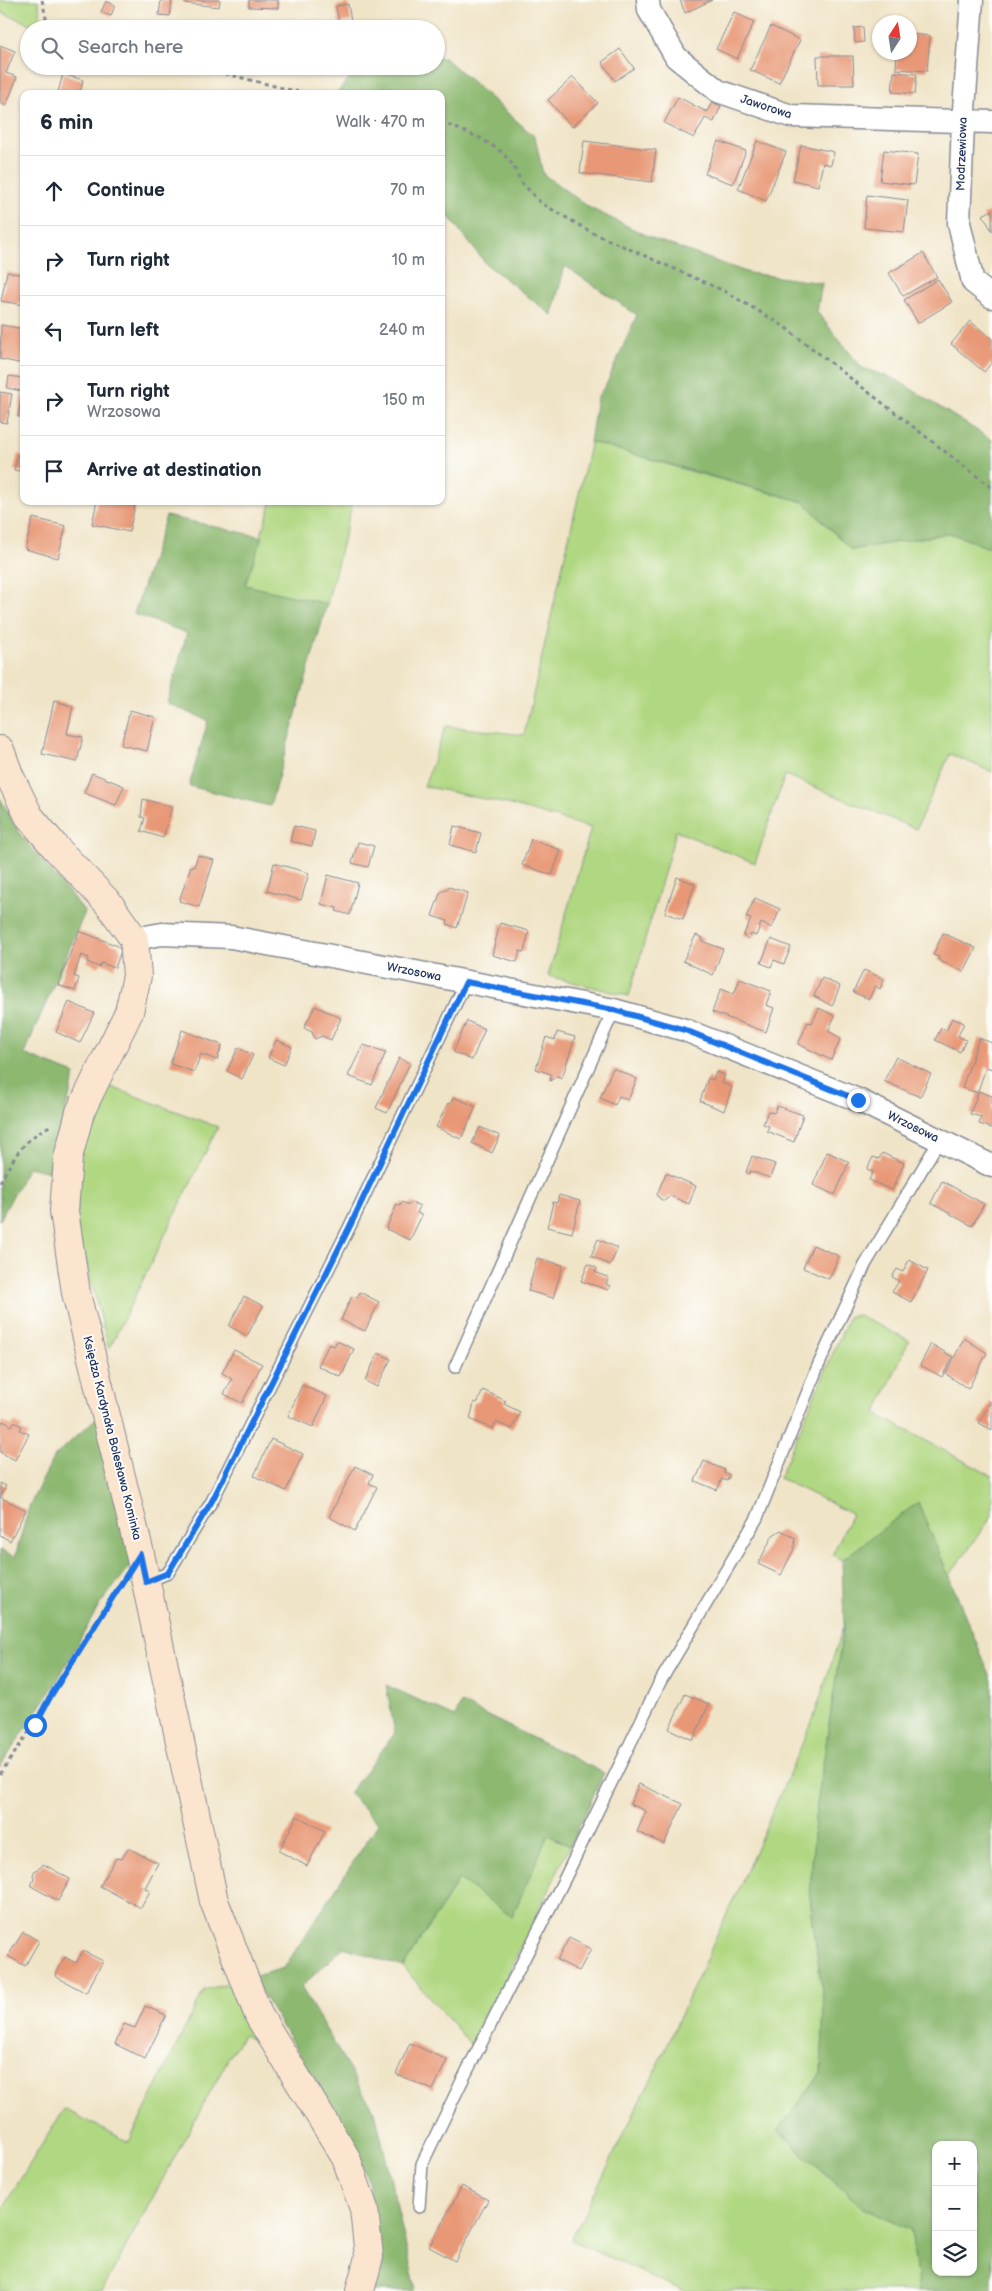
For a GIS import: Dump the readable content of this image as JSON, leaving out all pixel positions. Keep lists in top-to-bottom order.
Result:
{
  "streets": {
    "street": [
      "Jaworowa",
      "Modrzewiowa",
      "Wrzosowa",
      "Księdza Kardynała Bolesława Kominka"
    ]
  },
  "crossings": [
    ["Jaworowa", "Modrzewiowa"],
    ["Wrzosowa", "Księdza Kardynała Bolesława Kominka"]
  ],
  "north": "top",
  "page": {
    "search": "Search here",
    "heading": ["6 min", "Walk · 470 m"],
    "list": [
      ["Continue", "70 m"],
      ["Turn right", "10 m"],
      ["Turn left", "240 m"],
      ["Turn right", "Wrzosowa", "150 m"],
      "Arrive at destination"
    ],
    "map_buttons": ["+", "−"]
  }
}
